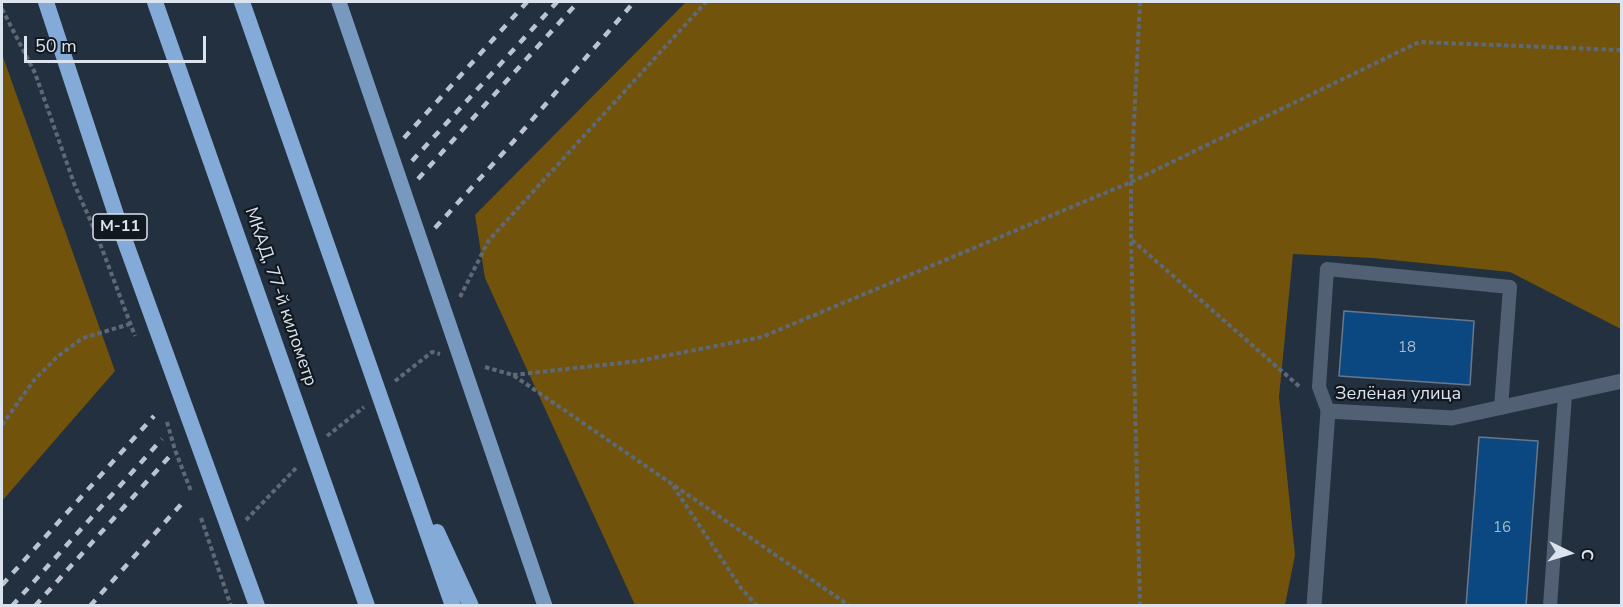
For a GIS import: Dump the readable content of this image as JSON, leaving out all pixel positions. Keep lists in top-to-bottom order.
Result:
{
  "streets": {
    "highway": ["М-11", "МКАД, 77-й километр"],
    "street": ["Зелёная улица"]
  },
  "house_numbers": ["18", "16"],
  "scale_bar": "50 m",
  "north": "right"
}
